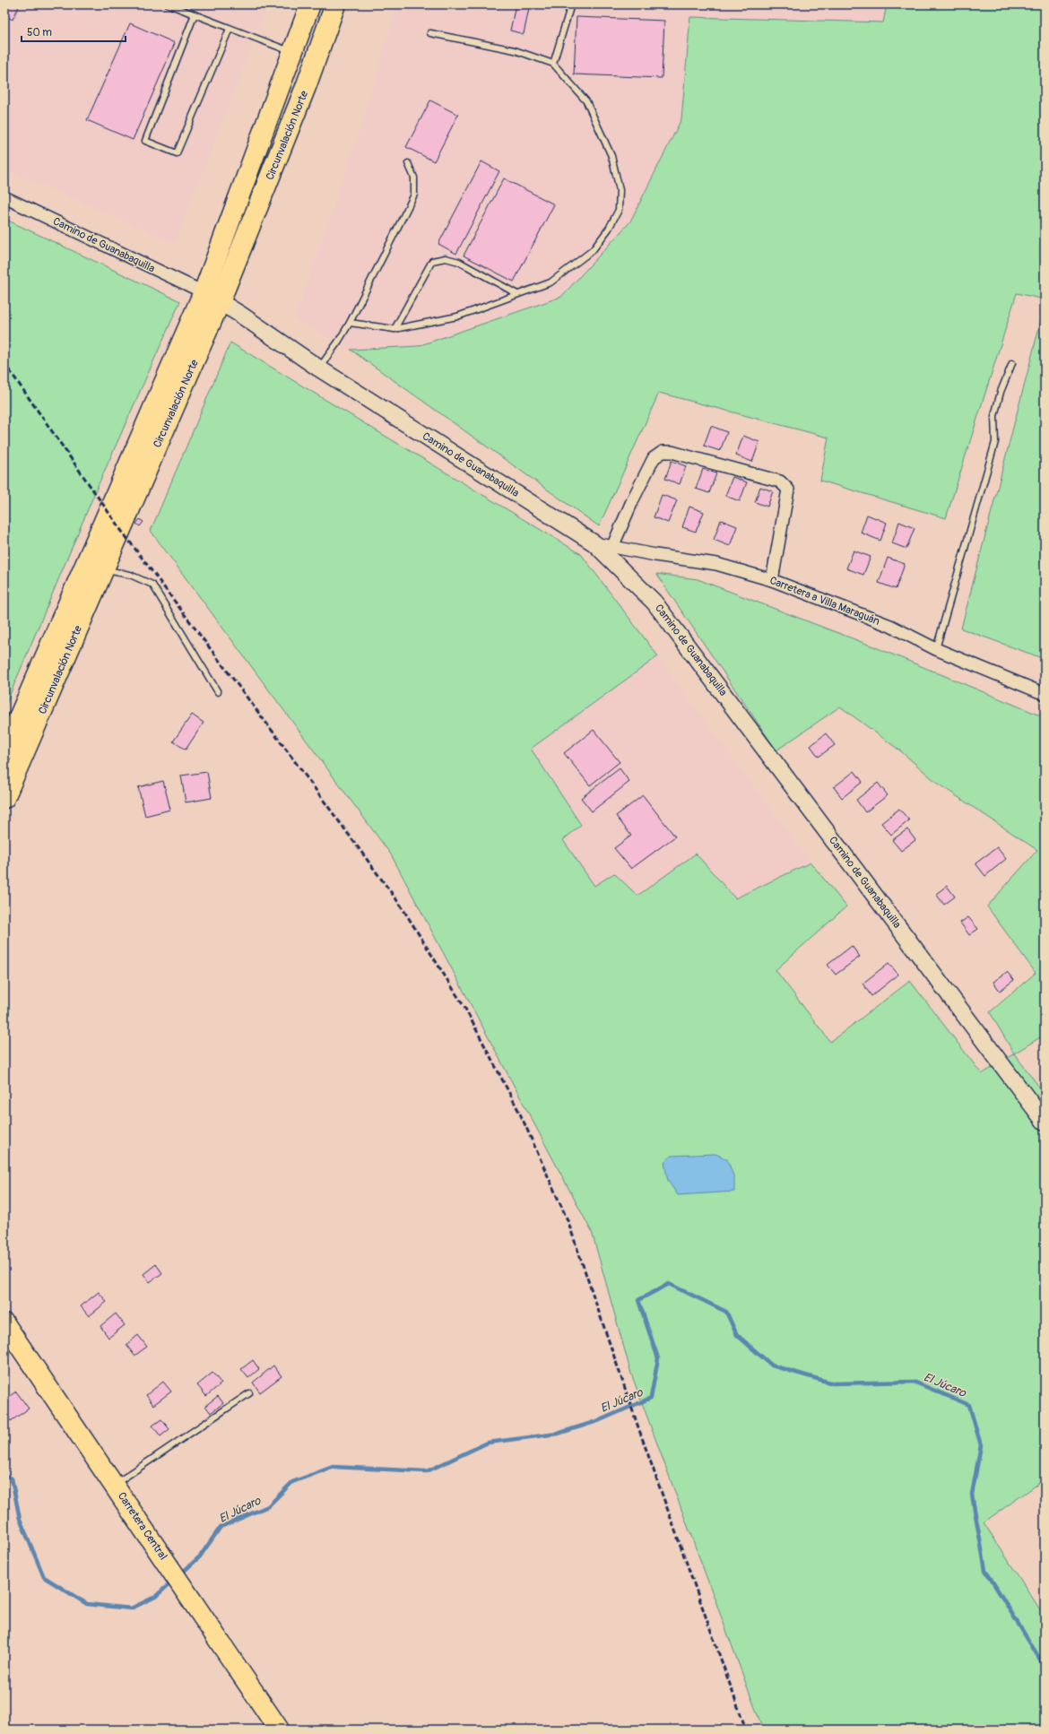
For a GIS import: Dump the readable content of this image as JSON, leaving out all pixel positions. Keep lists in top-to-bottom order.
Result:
{
  "streets": {
    "highway": ["Circunvalación Norte", "Carretera Central"],
    "street": ["Camino de Guanabaquilla", "Carretera a Villa Maraguán"]
  },
  "crossings": [
    ["Circunvalación Norte", "Camino de Guanabaquilla"],
    ["Camino de Guanabaquilla", "Carretera a Villa Maraguán"]
  ],
  "water": ["El Júcaro"],
  "scale_bar": "50 m"
}
